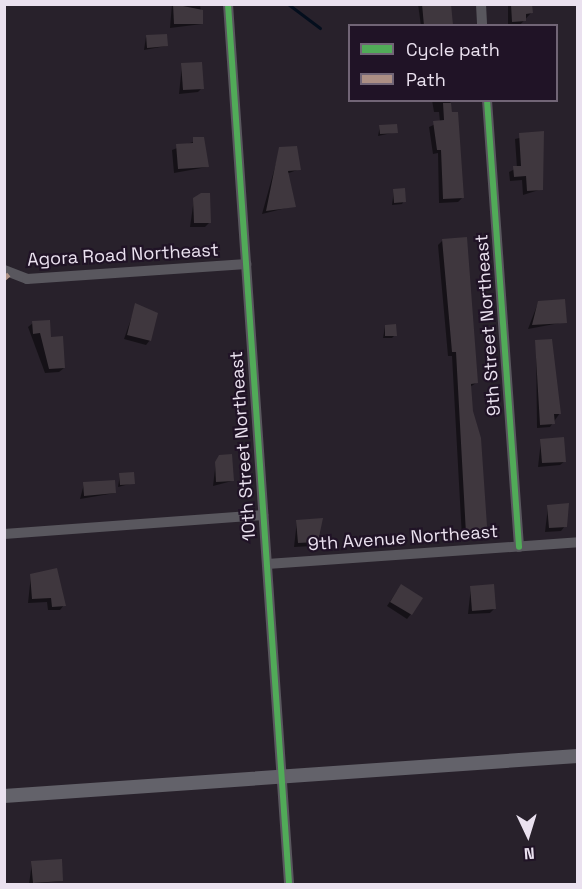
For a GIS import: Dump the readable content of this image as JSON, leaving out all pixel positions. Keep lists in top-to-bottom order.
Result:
{
  "streets": {
    "street": [
      "Agora Road Northeast",
      "9th Street Northeast",
      "10th Street Northeast",
      "9th Avenue Northeast"
    ]
  },
  "crossings": [
    ["Agora Road Northeast", "10th Street Northeast"],
    ["9th Street Northeast", "9th Avenue Northeast"],
    ["10th Street Northeast", "9th Avenue Northeast"]
  ],
  "legend": ["Cycle path", "Path"],
  "north": "bottom"
}
